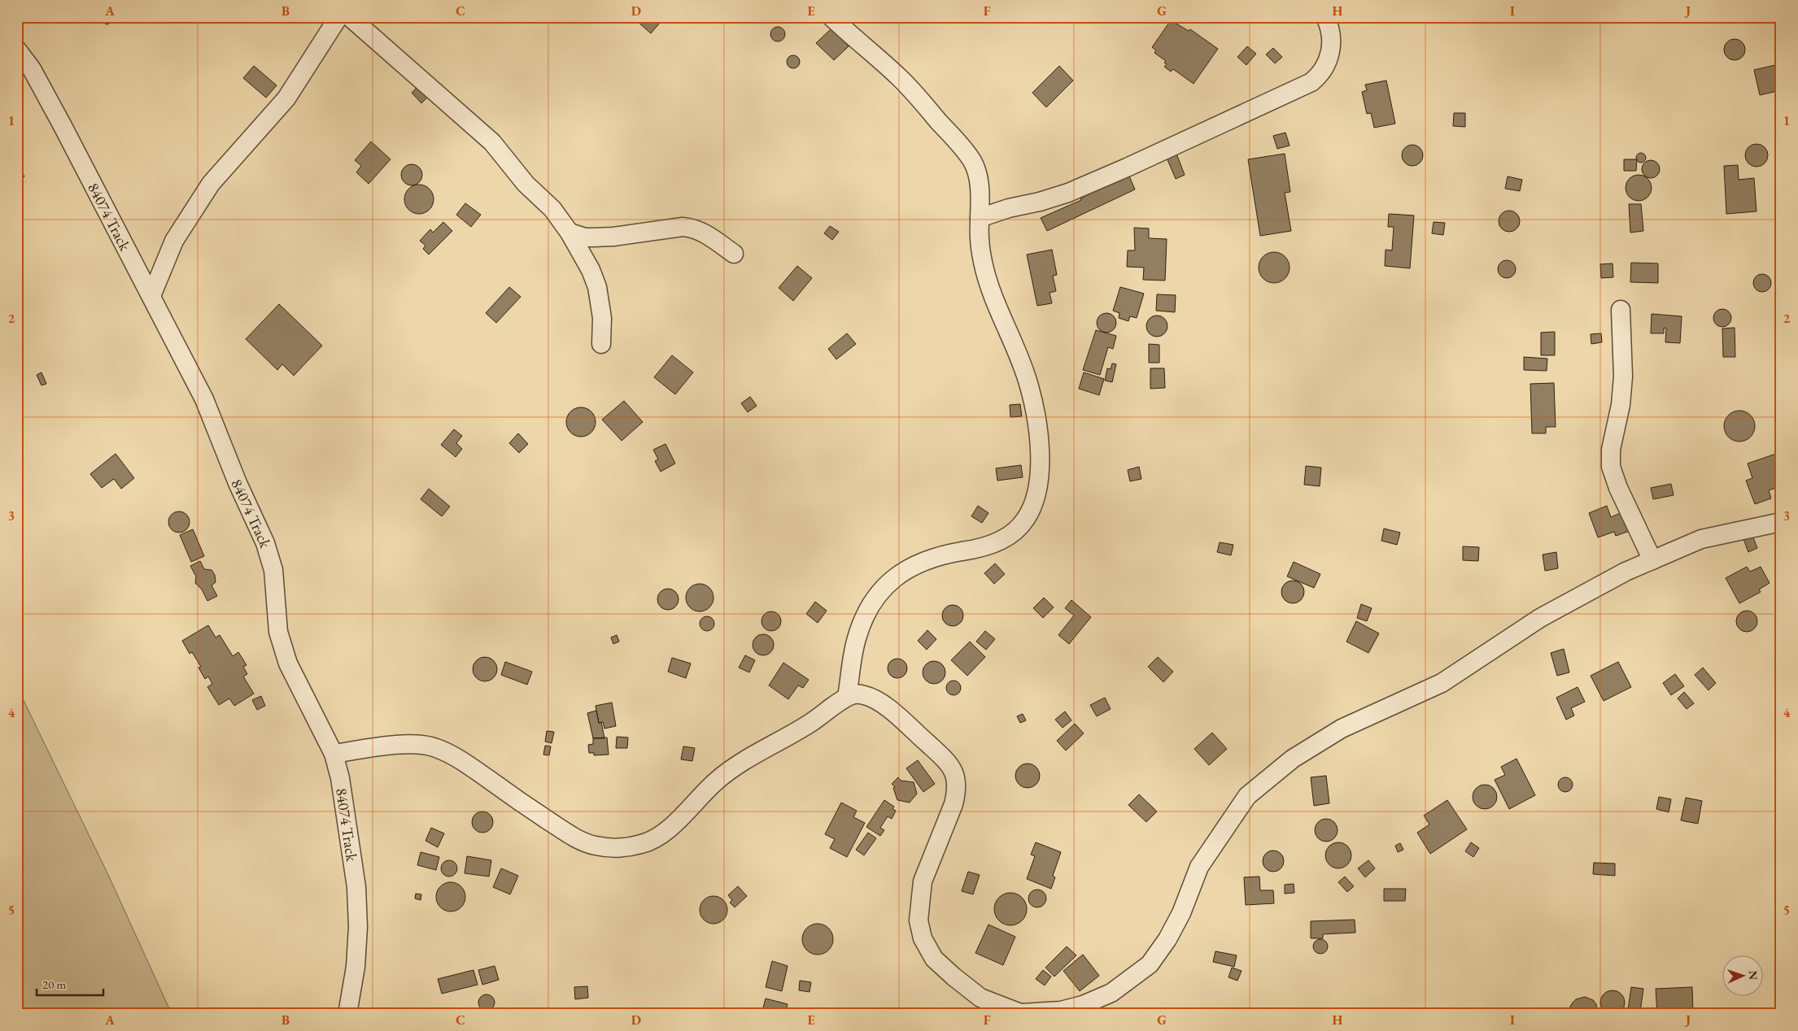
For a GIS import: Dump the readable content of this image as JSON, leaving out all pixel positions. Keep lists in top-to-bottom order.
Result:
{
  "streets": {
    "street": ["84074 Track"]
  },
  "scale_bar": "20 m",
  "north": "right",
  "grid": {
    "columns": [
      "A",
      "B",
      "C",
      "D",
      "E",
      "F",
      "G",
      "H",
      "I",
      "J"
    ],
    "rows": [
      "1",
      "2",
      "3",
      "4",
      "5"
    ]
  }
}
